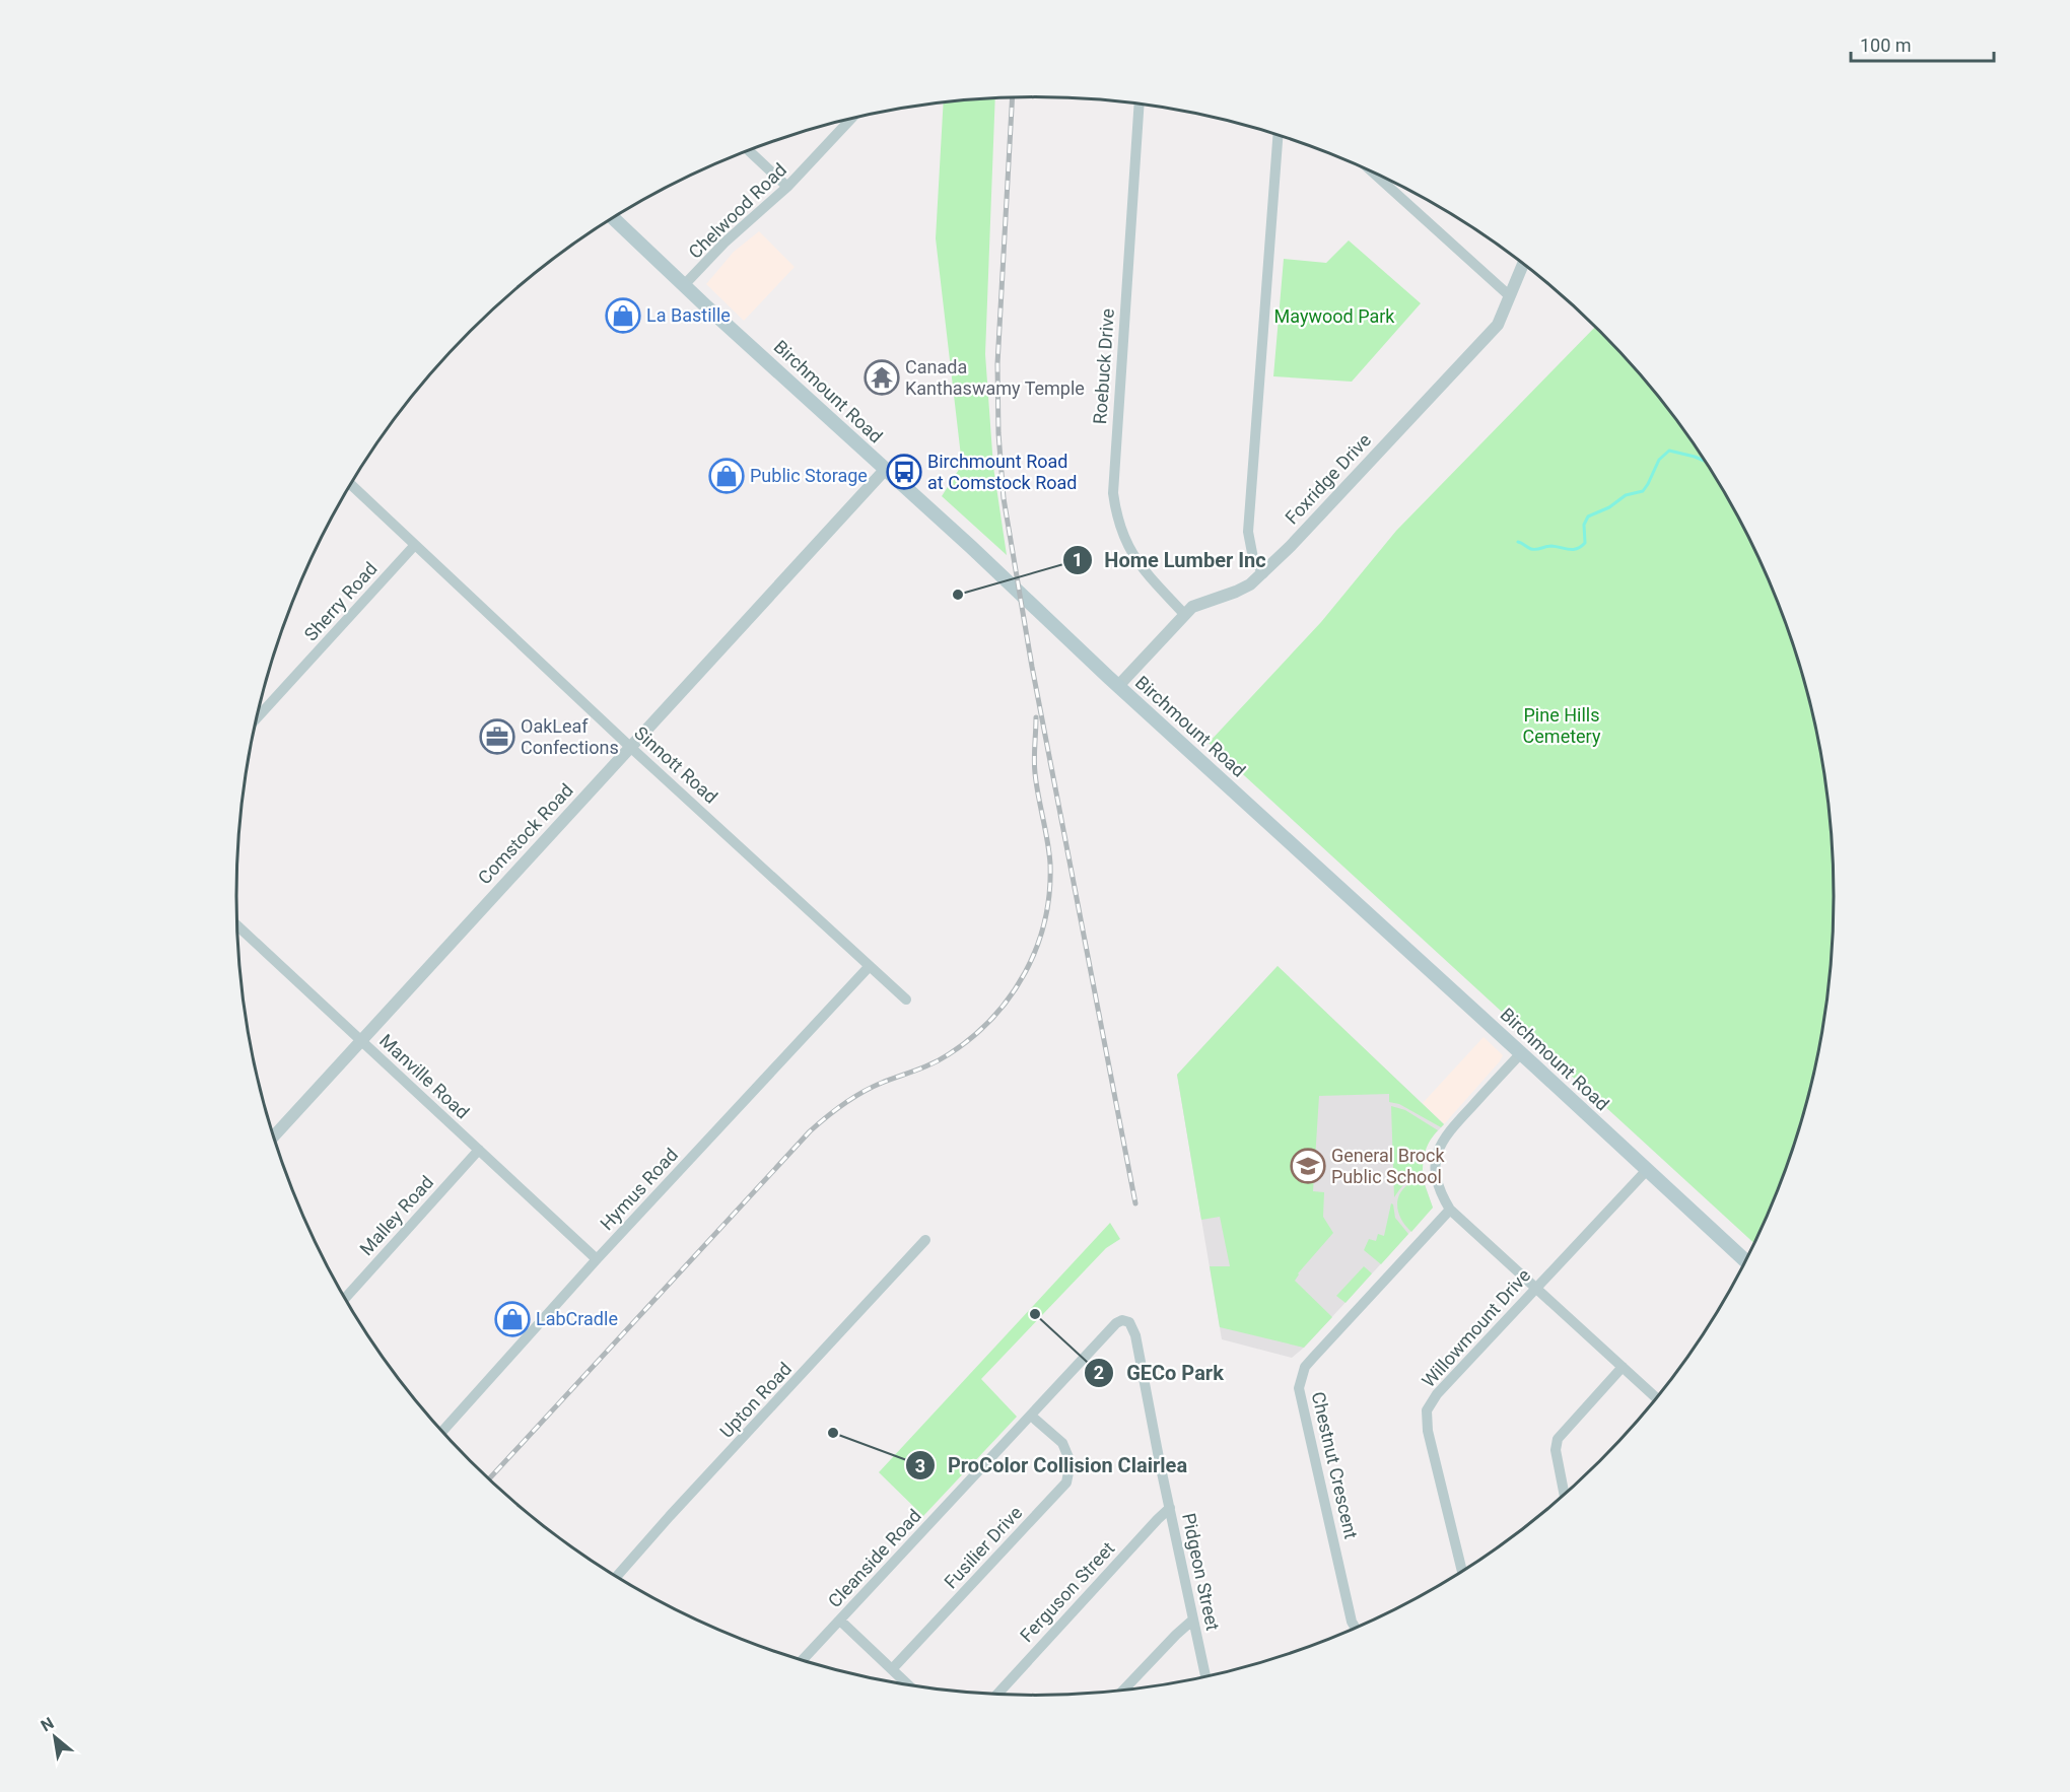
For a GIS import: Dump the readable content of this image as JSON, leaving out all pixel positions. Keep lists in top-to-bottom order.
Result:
{
  "streets": {
    "main road": ["Birchmount Road"],
    "street": [
      "Chelwood Road",
      "Roebuck Drive",
      "Foxridge Drive",
      "Sherry Road",
      "Sinnott Road",
      "Comstock Road",
      "Manville Road",
      "Hymus Road",
      "Malley Road",
      "Willowmount Drive",
      "Upton Road",
      "Chestnut Crescent",
      "Fusilier Drive",
      "Cleanside Road",
      "Pidgeon Street",
      "Ferguson Street"
    ]
  },
  "crossings": [
    ["Chelwood Road", "Birchmount Road"],
    ["Roebuck Drive", "Foxridge Drive"],
    ["Birchmount Road", "Foxridge Drive"],
    ["Birchmount Road", "Comstock Road"],
    ["Birchmount Road", "Willowmount Drive"],
    ["Sherry Road", "Sinnott Road"],
    ["Sinnott Road", "Comstock Road"],
    ["Sinnott Road", "Hymus Road"],
    ["Comstock Road", "Manville Road"],
    ["Manville Road", "Hymus Road"],
    ["Manville Road", "Malley Road"],
    ["Fusilier Drive", "Cleanside Road"],
    ["Cleanside Road", "Pidgeon Street"],
    ["Pidgeon Street", "Ferguson Street"]
  ],
  "parks": ["Maywood Park", "Pine Hills Cemetery"],
  "places": {
    "shop": ["La Bastille", "Public Storage", "LabCradle"],
    "temple": ["Canada Kanthaswamy Temple"],
    "bus stop": ["Birchmount Road at Comstock Road"],
    "other": ["Home Lumber Inc", "GECo Park", "ProColor Collision Clairlea"],
    "office": ["OakLeaf Confections"],
    "school or university": ["General Brock Public School"]
  },
  "scale_bar": "100 m",
  "north": "top left"
}
